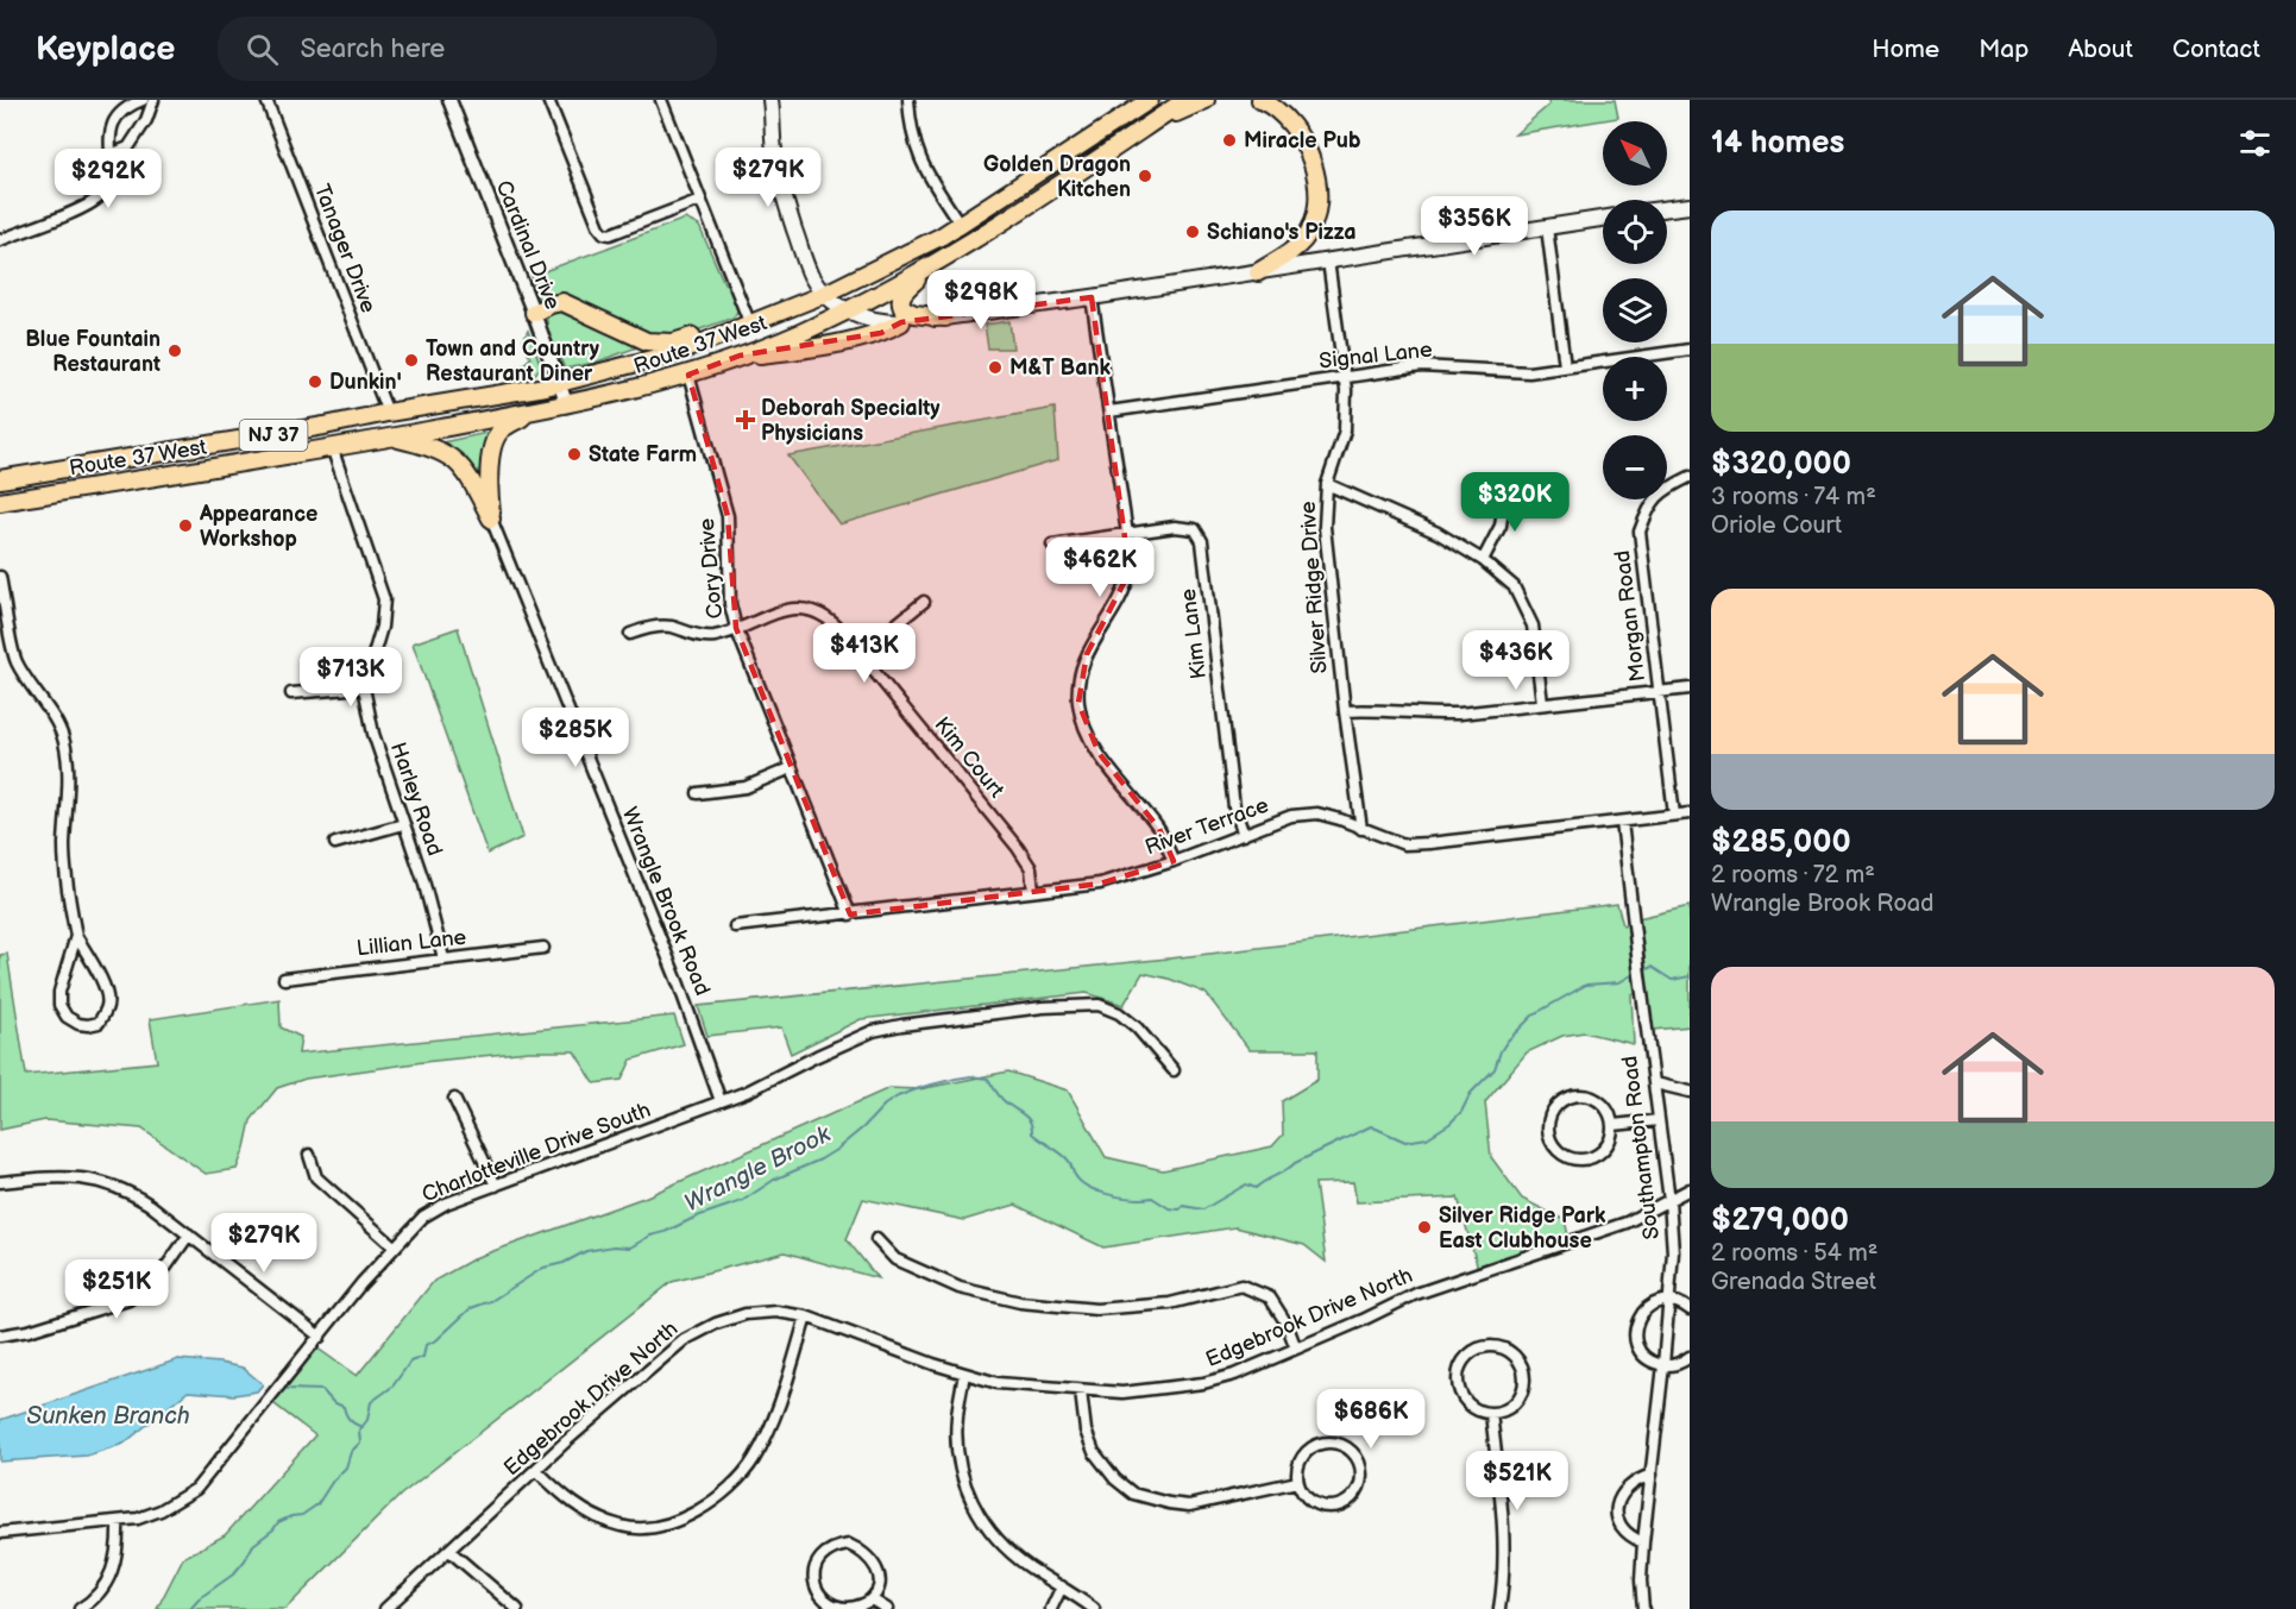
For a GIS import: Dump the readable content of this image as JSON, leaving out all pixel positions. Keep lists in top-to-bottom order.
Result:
{
  "streets": {
    "highway": ["Route 37 West", "NJ 37"],
    "street": [
      "Cardinal Drive",
      "Tanager Drive",
      "Signal Lane",
      "Cory Drive",
      "Silver Ridge Drive",
      "Morgan Road",
      "Kim Lane",
      "Kim Court",
      "Harley Road",
      "River Terrace",
      "Wrangle Brook Road",
      "Lillian Lane",
      "Southampton Road",
      "Charlotteville Drive South",
      "Edgebrook Drive North"
    ]
  },
  "crossings": [
    ["Cardinal Drive", "Route 37 West"],
    ["Tanager Drive", "Route 37 West"],
    ["Route 37 West", "Cory Drive"],
    ["Route 37 West", "Harley Road"],
    ["Signal Lane", "Silver Ridge Drive"],
    ["Cory Drive", "Kim Court"],
    ["Cory Drive", "River Terrace"],
    ["Silver Ridge Drive", "River Terrace"],
    ["Morgan Road", "River Terrace"],
    ["Kim Lane", "River Terrace"],
    ["Kim Court", "River Terrace"],
    ["Harley Road", "Lillian Lane"],
    ["River Terrace", "Southampton Road"],
    ["Wrangle Brook Road", "Charlotteville Drive South"],
    ["Southampton Road", "Edgebrook Drive North"]
  ],
  "water": ["Wrangle Brook", "Sunken Branch"],
  "places": {
    "other": [
      "Miracle Pub",
      "Golden Dragon Kitchen",
      "Schiano's Pizza",
      "Blue Fountain Restaurant",
      "Town and Country Restaurant Diner",
      "M&T Bank",
      "Dunkin'",
      "State Farm",
      "Appearance Workshop",
      "Silver Ridge Park East Clubhouse"
    ],
    "health": ["Deborah Specialty Physicians"]
  },
  "north": "top left",
  "page": {
    "header": "Keyplace",
    "search": "Search here",
    "nav": [
      "Home",
      "Map",
      "About",
      "Contact"
    ],
    "heading": "14 homes",
    "map_buttons": ["+", "−"],
    "price": [
      "$279K",
      "$292K",
      "$356K",
      "$298K",
      "$320K",
      "$462K",
      "$413K",
      "$436K",
      "$713K",
      "$285K",
      "$279K",
      "$251K",
      "$686K",
      "$521K"
    ],
    "list": [
      {
        "name": "$320,000",
        "note": "3 rooms · 74 m² · Oriole Court"
      },
      {
        "name": "$285,000",
        "note": "2 rooms · 72 m² · Wrangle Brook Road"
      },
      {
        "name": "$279,000",
        "note": "2 rooms · 54 m² · Grenada Street"
      }
    ]
  }
}
